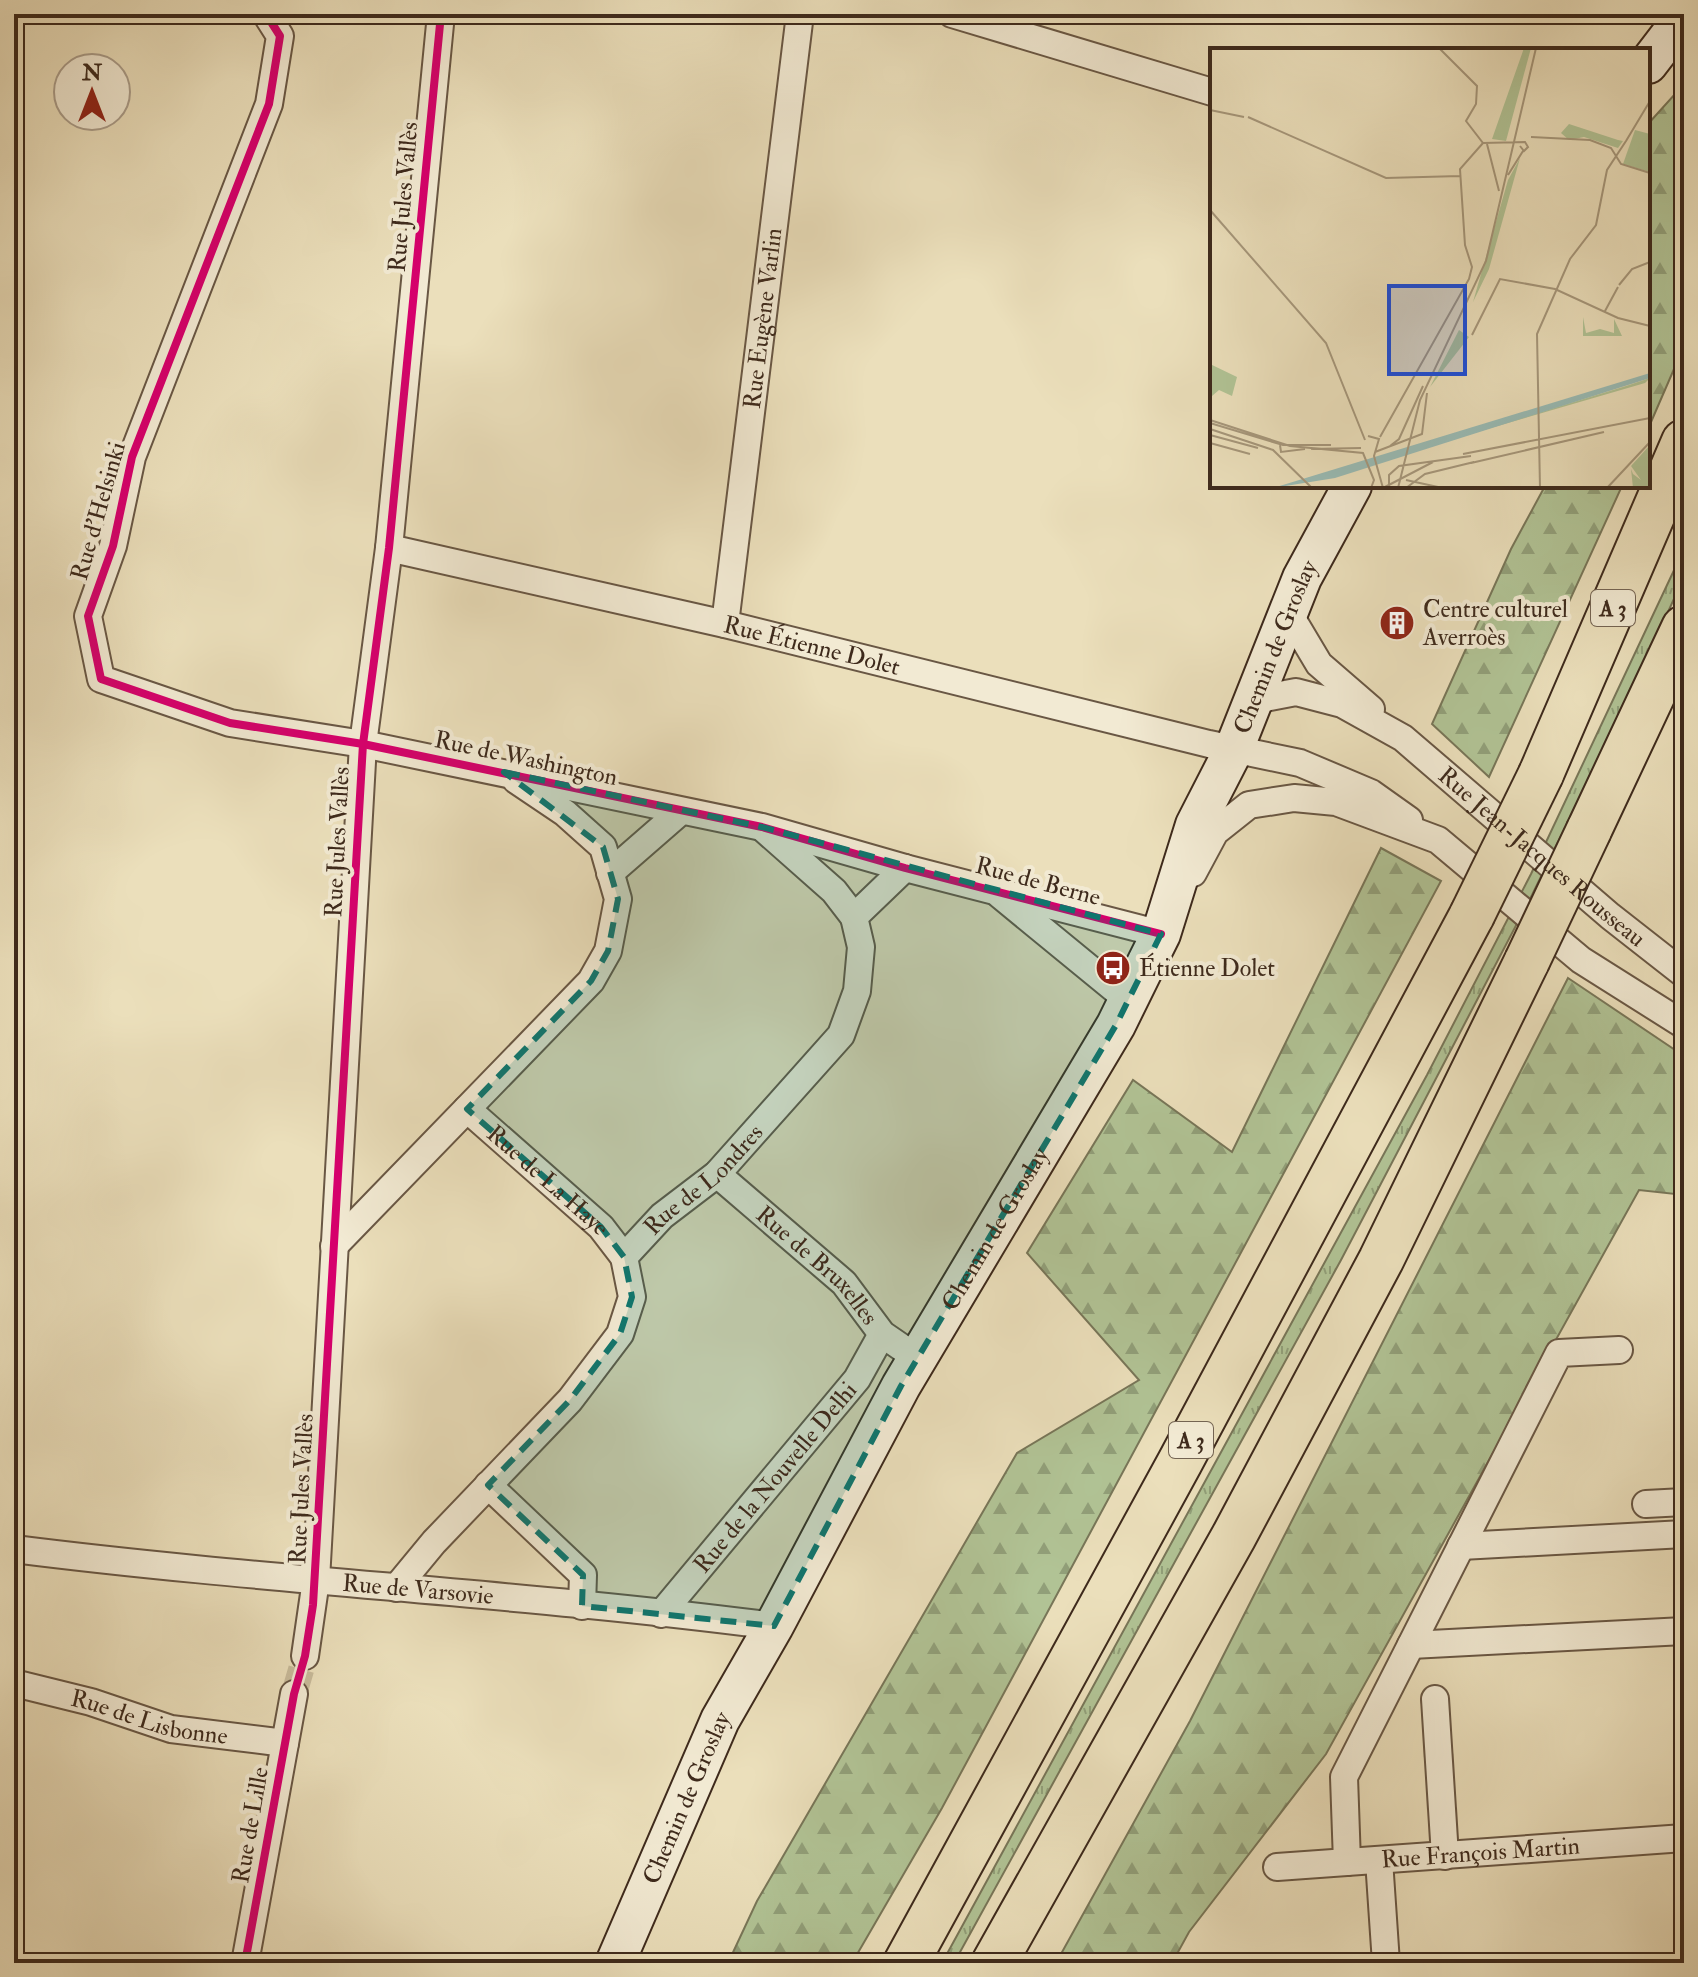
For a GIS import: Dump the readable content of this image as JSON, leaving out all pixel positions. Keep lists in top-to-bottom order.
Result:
{
  "streets": {
    "highway": ["A 3"],
    "street": [
      "Rue Jules Vallès",
      "Rue Eugène Varlin",
      "Rue d'Helsinki",
      "Rue Étienne Dolet",
      "Chemin de Groslay",
      "Rue de Washington",
      "Rue Jean-Jacques Rousseau",
      "Rue de Berne",
      "Rue de Londres",
      "Rue de La Haye",
      "Rue de Bruxelles",
      "Rue de la Nouvelle Delhi",
      "Rue de Varsovie",
      "Rue de Lisbonne",
      "Rue de Lille",
      "Rue François Martin"
    ]
  },
  "crossings": [
    ["Rue Jules Vallès", "Rue d'Helsinki"],
    ["Rue Jules Vallès", "Rue Étienne Dolet"],
    ["Rue Jules Vallès", "Rue de Washington"],
    ["Rue Jules Vallès", "Rue de Varsovie"],
    ["Rue Eugène Varlin", "Rue Étienne Dolet"],
    ["Rue d'Helsinki", "Rue de Washington"],
    ["Rue Étienne Dolet", "Chemin de Groslay"],
    ["Rue Étienne Dolet", "Rue Jean-Jacques Rousseau"],
    ["Chemin de Groslay", "Rue Jean-Jacques Rousseau"],
    ["Chemin de Groslay", "Rue de Berne"],
    ["Chemin de Groslay", "Rue de Bruxelles"],
    ["Chemin de Groslay", "Rue de Varsovie"],
    ["Rue de Washington", "Rue de Berne"],
    ["Rue de Washington", "Rue de La Haye"],
    ["Rue Jean-Jacques Rousseau", "Rue de Berne"],
    ["Rue de Londres", "Rue de La Haye"],
    ["Rue de Londres", "Rue de Bruxelles"],
    ["Rue de Londres", "Rue de Varsovie"],
    ["Rue de Bruxelles", "Rue de la Nouvelle Delhi"],
    ["Rue de la Nouvelle Delhi", "Rue de Varsovie"],
    ["Rue de Lisbonne", "Rue de Lille"]
  ],
  "places": {
    "building": ["Centre culturel Averroès"],
    "bus stop": ["Étienne Dolet"]
  },
  "north": "top"
}
